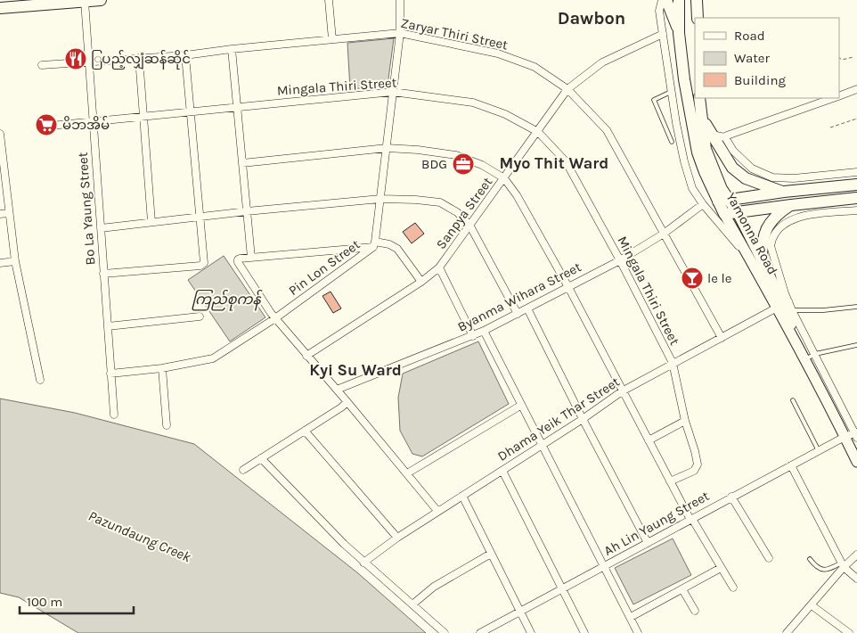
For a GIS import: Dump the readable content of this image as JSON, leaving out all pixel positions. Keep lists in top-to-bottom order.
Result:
{
  "streets": {
    "main road": ["Yamonna Road"],
    "street": [
      "Zaryar Thiri Street",
      "Mingala Thiri Street",
      "Bo La Yaung Street",
      "Sanpya Street",
      "Pin Lon Street",
      "Byanma Wihara Street",
      "Dhama Yeik Thar Street",
      "Ah Lin Yaung Street"
    ]
  },
  "crossings": [
    ["Zaryar Thiri Street", "Bo La Yaung Street"],
    ["Zaryar Thiri Street", "Sanpya Street"],
    ["Zaryar Thiri Street", "Pin Lon Street"],
    ["Zaryar Thiri Street", "Byanma Wihara Street"],
    ["Zaryar Thiri Street", "Dhama Yeik Thar Street"],
    ["Mingala Thiri Street", "Bo La Yaung Street"],
    ["Mingala Thiri Street", "Sanpya Street"],
    ["Mingala Thiri Street", "Pin Lon Street"],
    ["Mingala Thiri Street", "Byanma Wihara Street"],
    ["Mingala Thiri Street", "Dhama Yeik Thar Street"],
    ["Bo La Yaung Street", "Pin Lon Street"],
    ["Yamonna Road", "Dhama Yeik Thar Street"]
  ],
  "districts": ["Dawbon", "Myo Thit Ward", "Kyi Su Ward"],
  "water": ["ကြည်စုကန်", "Pazundaung Creek"],
  "places": {
    "restaurant": ["ြပည့်လျှံဆန်ဆိုင်"],
    "supermarket": ["မိဘအိမ်"],
    "office": ["BDG"],
    "bar": ["le le"]
  },
  "legend": ["Road", "Water", "Building"],
  "scale_bar": "100 m"
}
